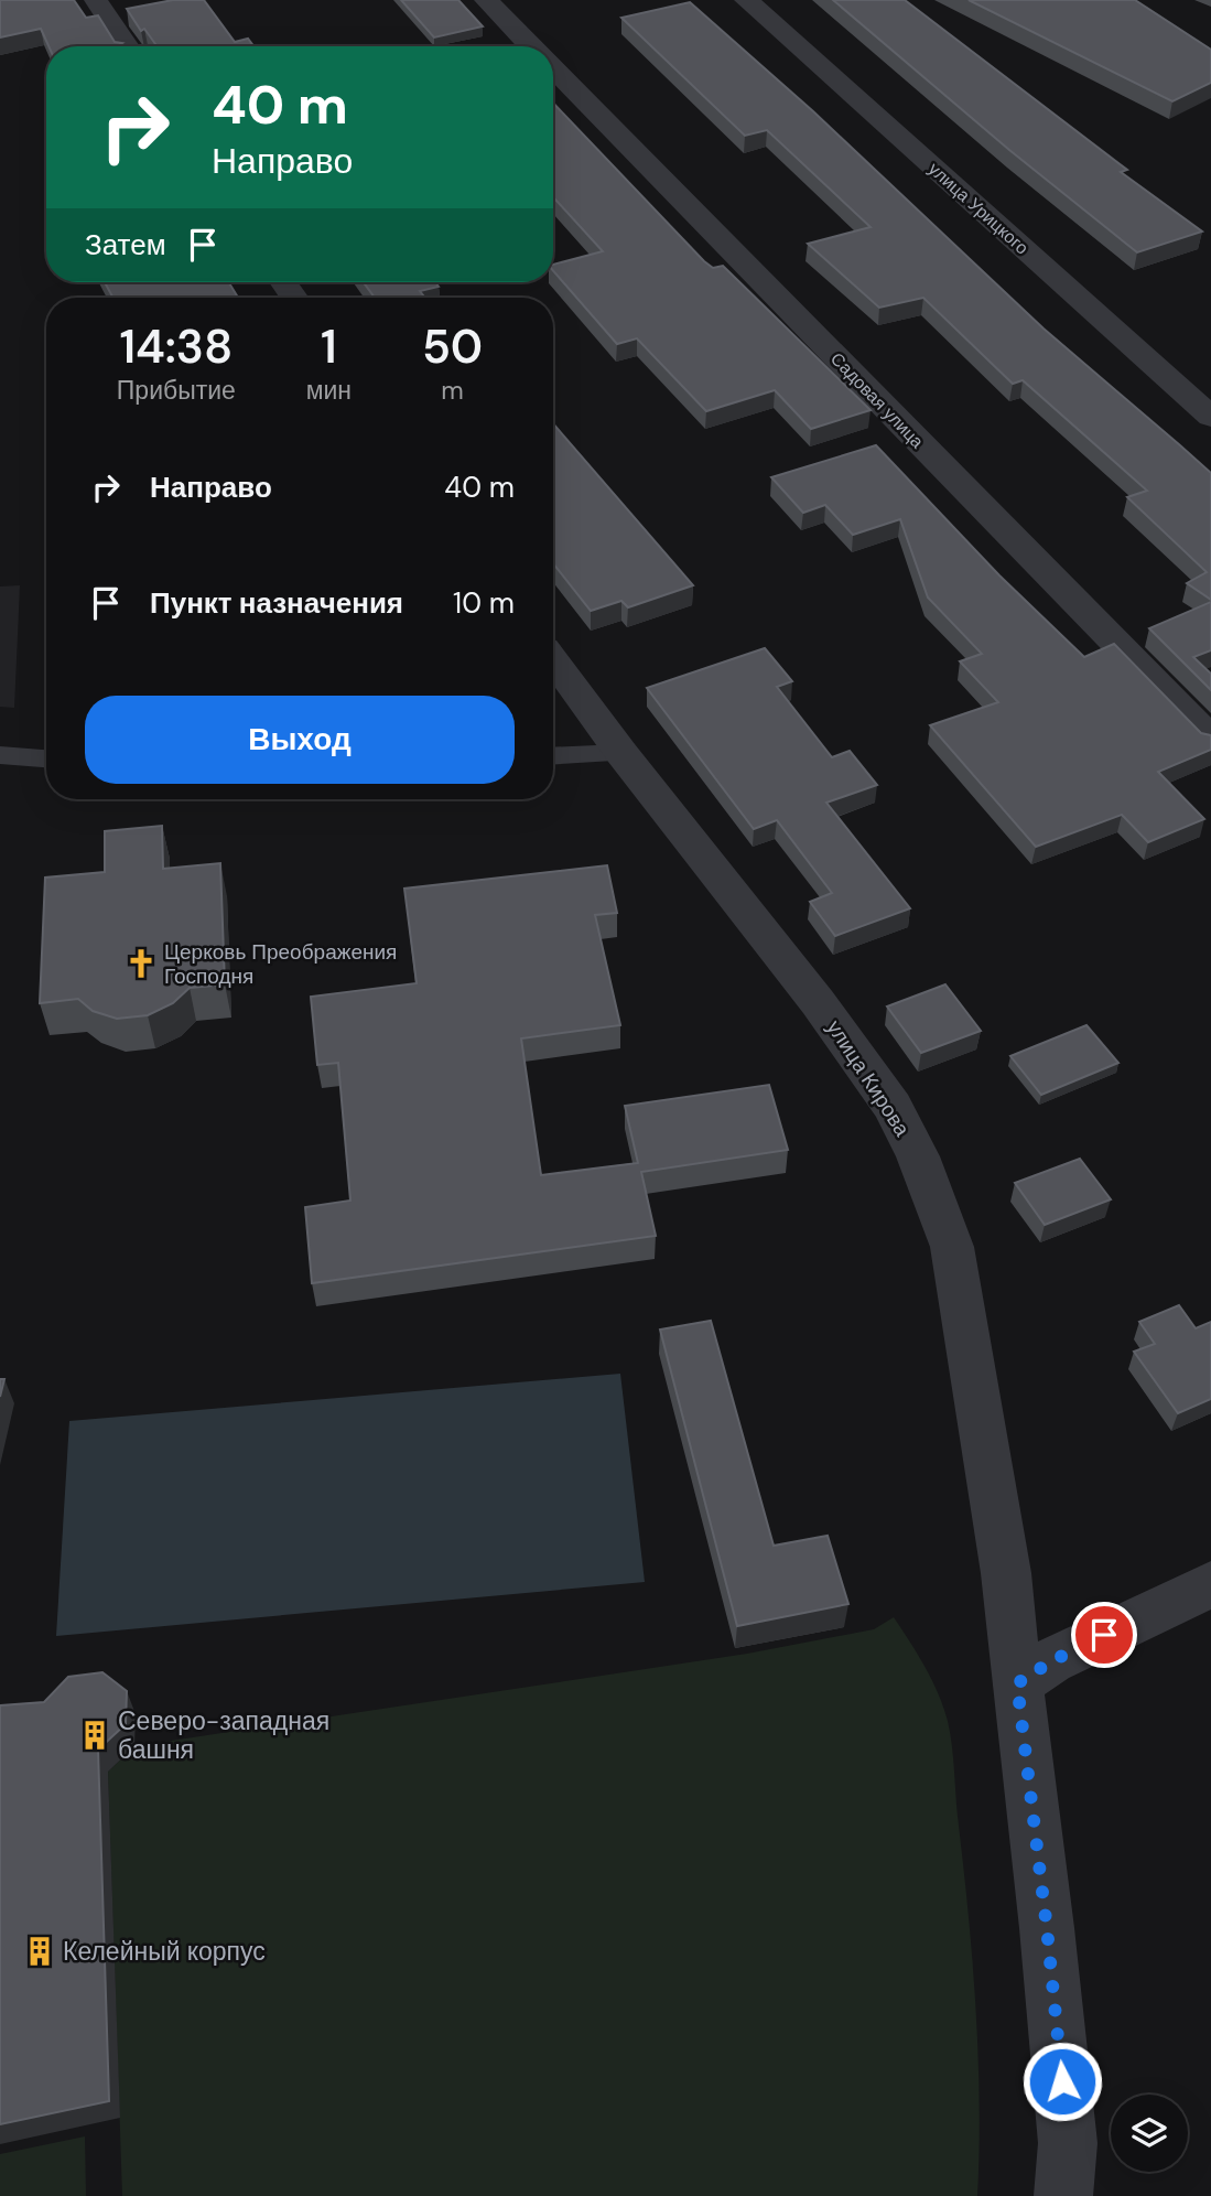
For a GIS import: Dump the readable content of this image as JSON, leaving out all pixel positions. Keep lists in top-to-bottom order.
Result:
{
  "streets": {
    "street": ["улица Урицкого", "Садовая улица", "улица Кирова"]
  },
  "places": {
    "church": ["Церковь Преображения Господня"],
    "building": ["Северо-западная башня", "Келейный корпус"]
  },
  "page": {
    "turn": ["40 m", "Направо"],
    "then": "Затем",
    "eta": [
      "14:38",
      "Прибытие",
      "1",
      "мин",
      "50",
      "m"
    ],
    "list": [
      {
        "name": "Направо",
        "value": "40 m"
      },
      {
        "name": "Пункт назначения",
        "value": "10 m"
      }
    ],
    "buttons": "Выход"
  }
}
